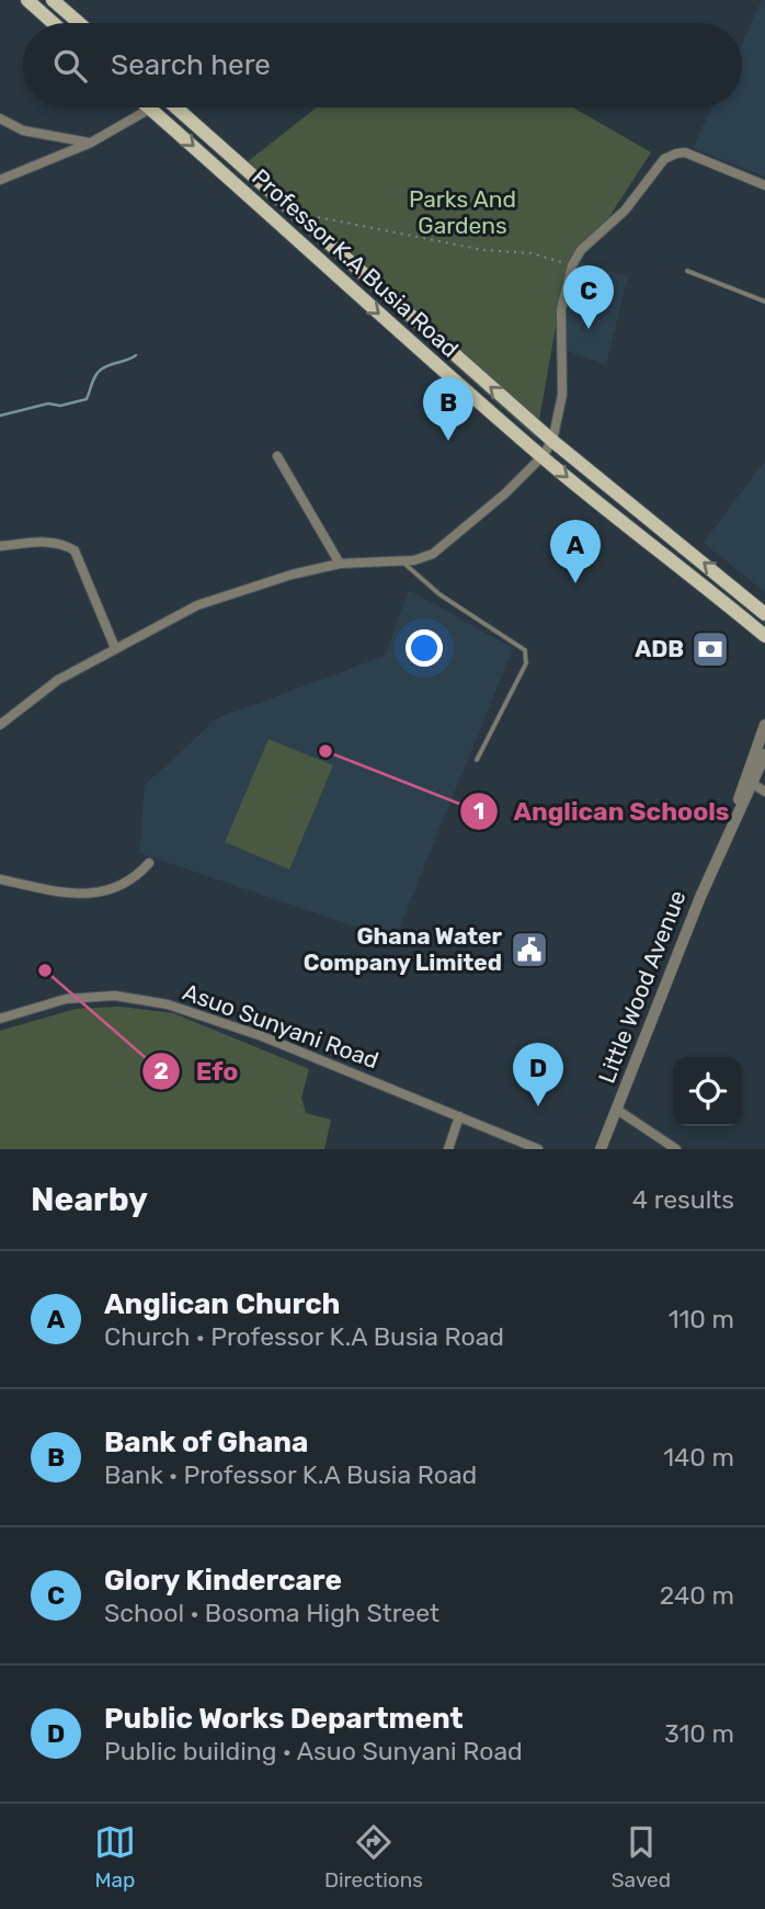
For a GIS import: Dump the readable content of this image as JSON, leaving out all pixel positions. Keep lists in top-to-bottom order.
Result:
{
  "streets": {
    "main road": ["Professor K.A Busia Road"],
    "street": ["Little Wood Avenue", "Asuo Sunyani Road"]
  },
  "parks": ["Parks And Gardens"],
  "places": {
    "bank": ["ADB"],
    "other": ["Anglican Schools", "Efo"],
    "public building": ["Ghana Water Company Limited"]
  },
  "page": {
    "search": "Search here",
    "pins": [
      "C",
      "B",
      "A",
      "D"
    ],
    "heading": ["Nearby", "4 results"],
    "list": [
      {
        "mark": "A",
        "name": "Anglican Church",
        "note": "Church · Professor K.A Busia Road",
        "value": "110 m"
      },
      {
        "mark": "B",
        "name": "Bank of Ghana",
        "note": "Bank · Professor K.A Busia Road",
        "value": "140 m"
      },
      {
        "mark": "C",
        "name": "Glory Kindercare",
        "note": "School · Bosoma High Street",
        "value": "240 m"
      },
      {
        "mark": "D",
        "name": "Public Works Department",
        "note": "Public building · Asuo Sunyani Road",
        "value": "310 m"
      }
    ],
    "nav": ["Map", "Directions", "Saved"]
  }
}
